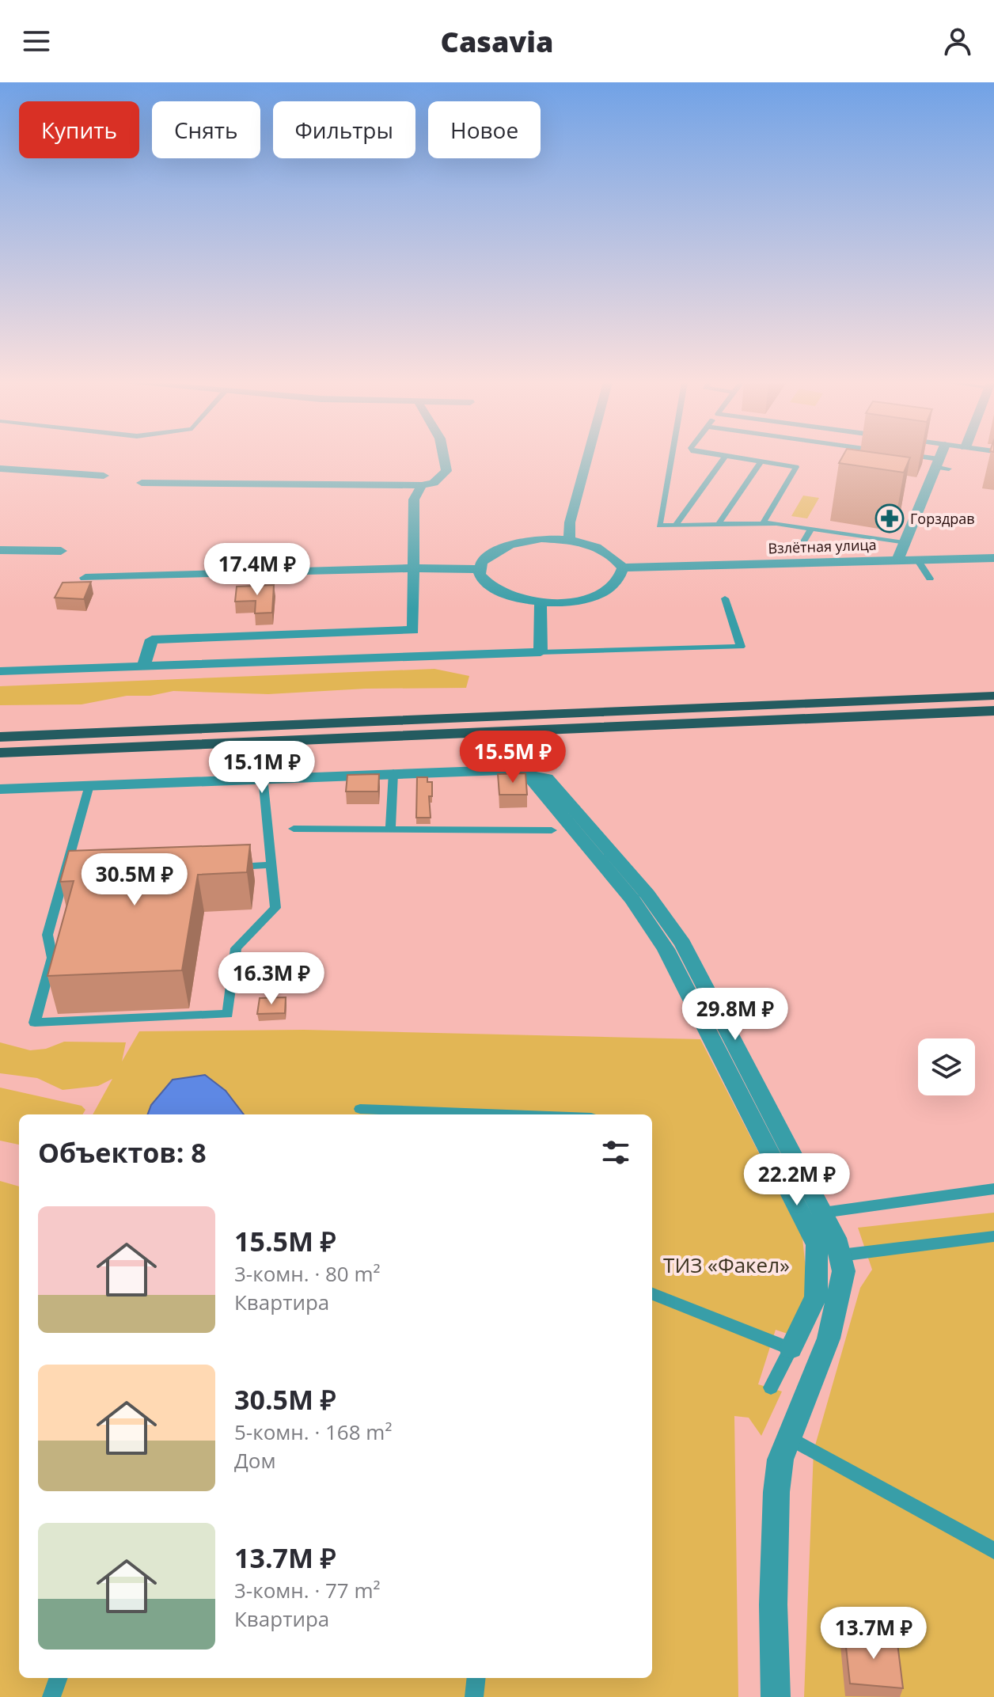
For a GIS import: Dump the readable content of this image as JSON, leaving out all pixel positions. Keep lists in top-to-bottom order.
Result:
{
  "streets": {
    "street": ["Взлётная улица"]
  },
  "parks": ["ТИЗ «Факел»"],
  "places": {
    "pharmacy": ["Горздрав"]
  },
  "page": {
    "header": "Casavia",
    "chip": [
      "Купить",
      "Снять",
      "Фильтры",
      "Новое"
    ],
    "price": [
      "17.4M ₽",
      "15.5M ₽",
      "15.1M ₽",
      "30.5M ₽",
      "16.3M ₽",
      "29.8M ₽",
      "22.2M ₽",
      "13.7M ₽"
    ],
    "heading": "Объектов: 8",
    "list": [
      {
        "name": "15.5M ₽",
        "note": "3-комн. · 80 m² · Квартира"
      },
      {
        "name": "30.5M ₽",
        "note": "5-комн. · 168 m² · Дом"
      },
      {
        "name": "13.7M ₽",
        "note": "3-комн. · 77 m² · Квартира"
      }
    ]
  }
}
